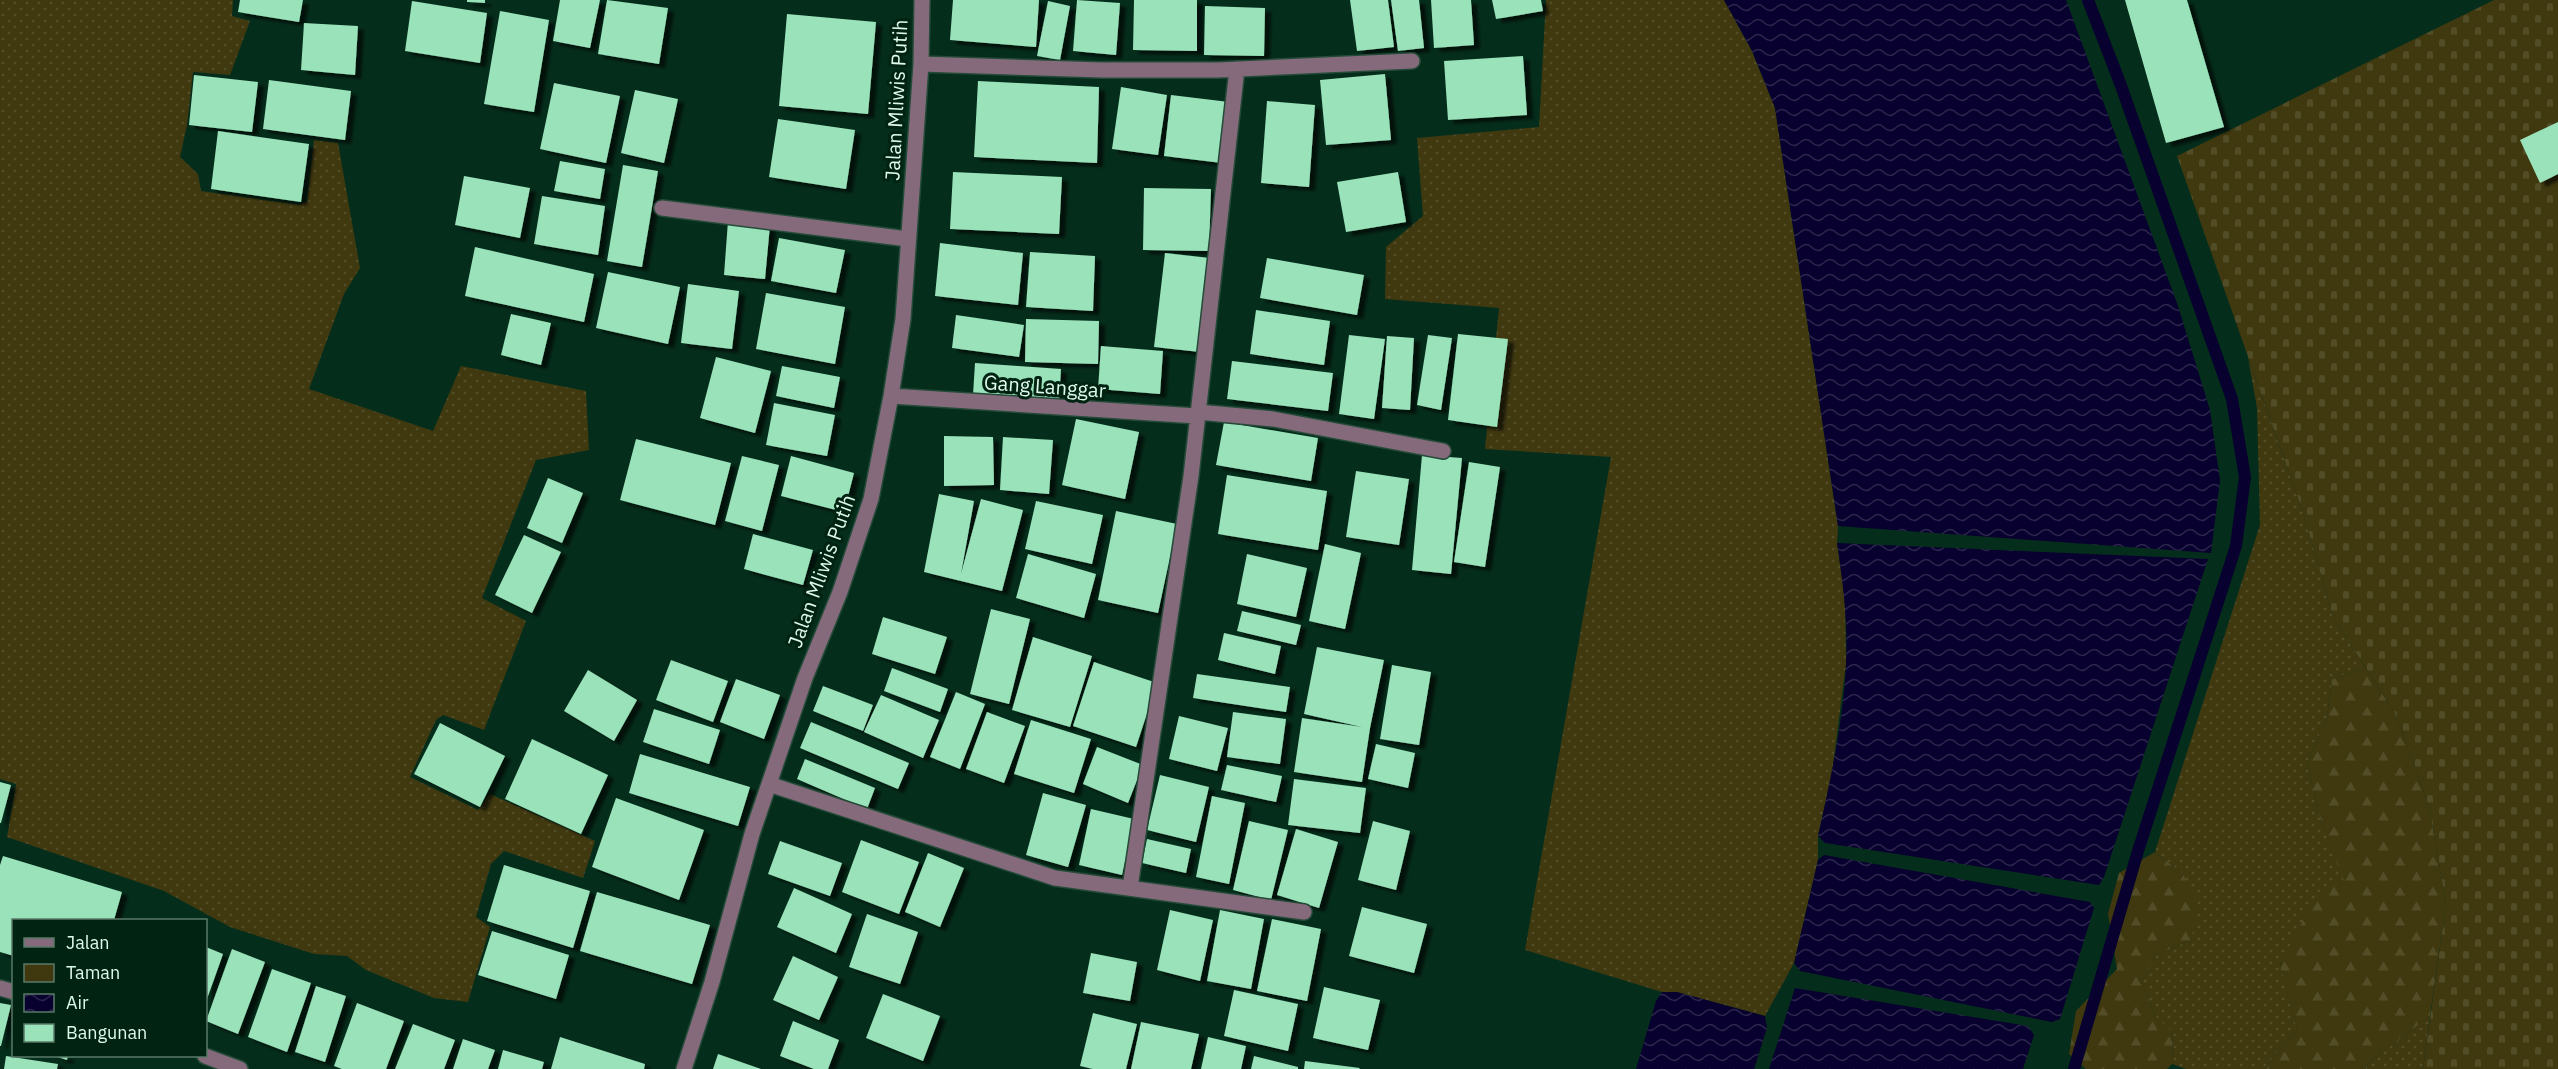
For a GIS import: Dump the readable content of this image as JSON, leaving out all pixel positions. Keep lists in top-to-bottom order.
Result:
{
  "streets": {
    "street": ["Jalan Mliwis Putih", "Gang Langgar"]
  },
  "crossings": [
    ["Jalan Mliwis Putih", "Gang Langgar"]
  ],
  "legend": [
    "Jalan",
    "Taman",
    "Air",
    "Bangunan"
  ]
}
